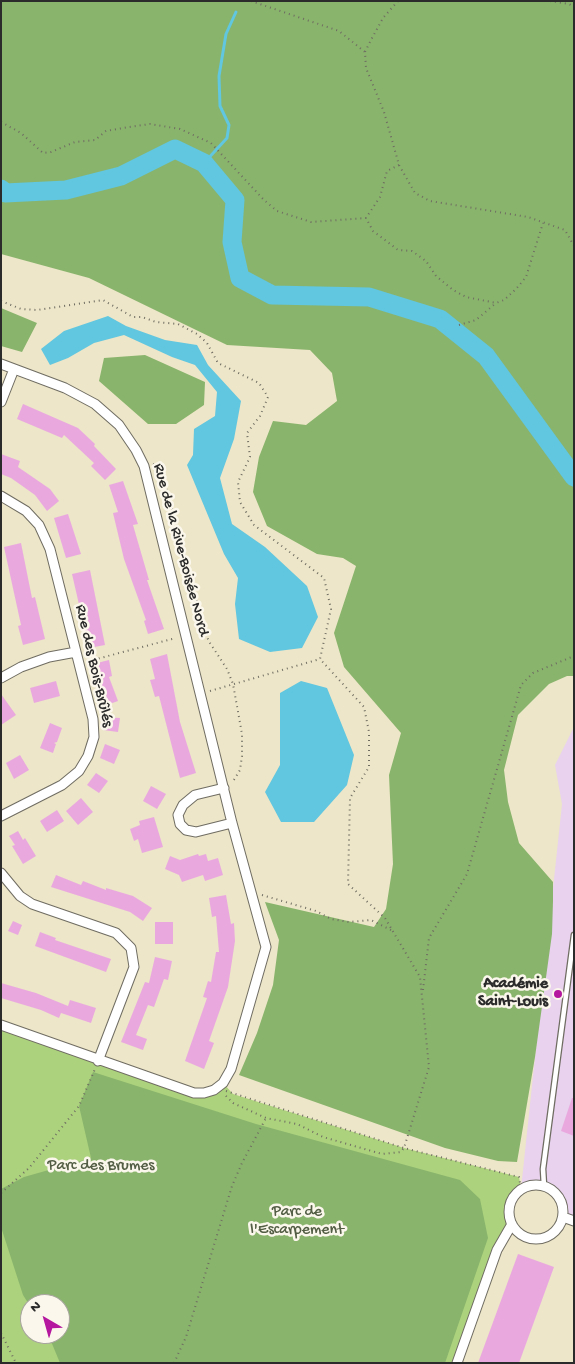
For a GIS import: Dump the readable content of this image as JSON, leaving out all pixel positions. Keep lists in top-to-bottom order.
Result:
{
  "streets": {
    "street": ["Rue de la Rive-Boisée Nord", "Rue des Bois-Brûlés"]
  },
  "parks": ["Parc des Brumes", "Parc de l'Escarpement"],
  "places": ["Académie Saint-Louis"],
  "north": "top left"
}
